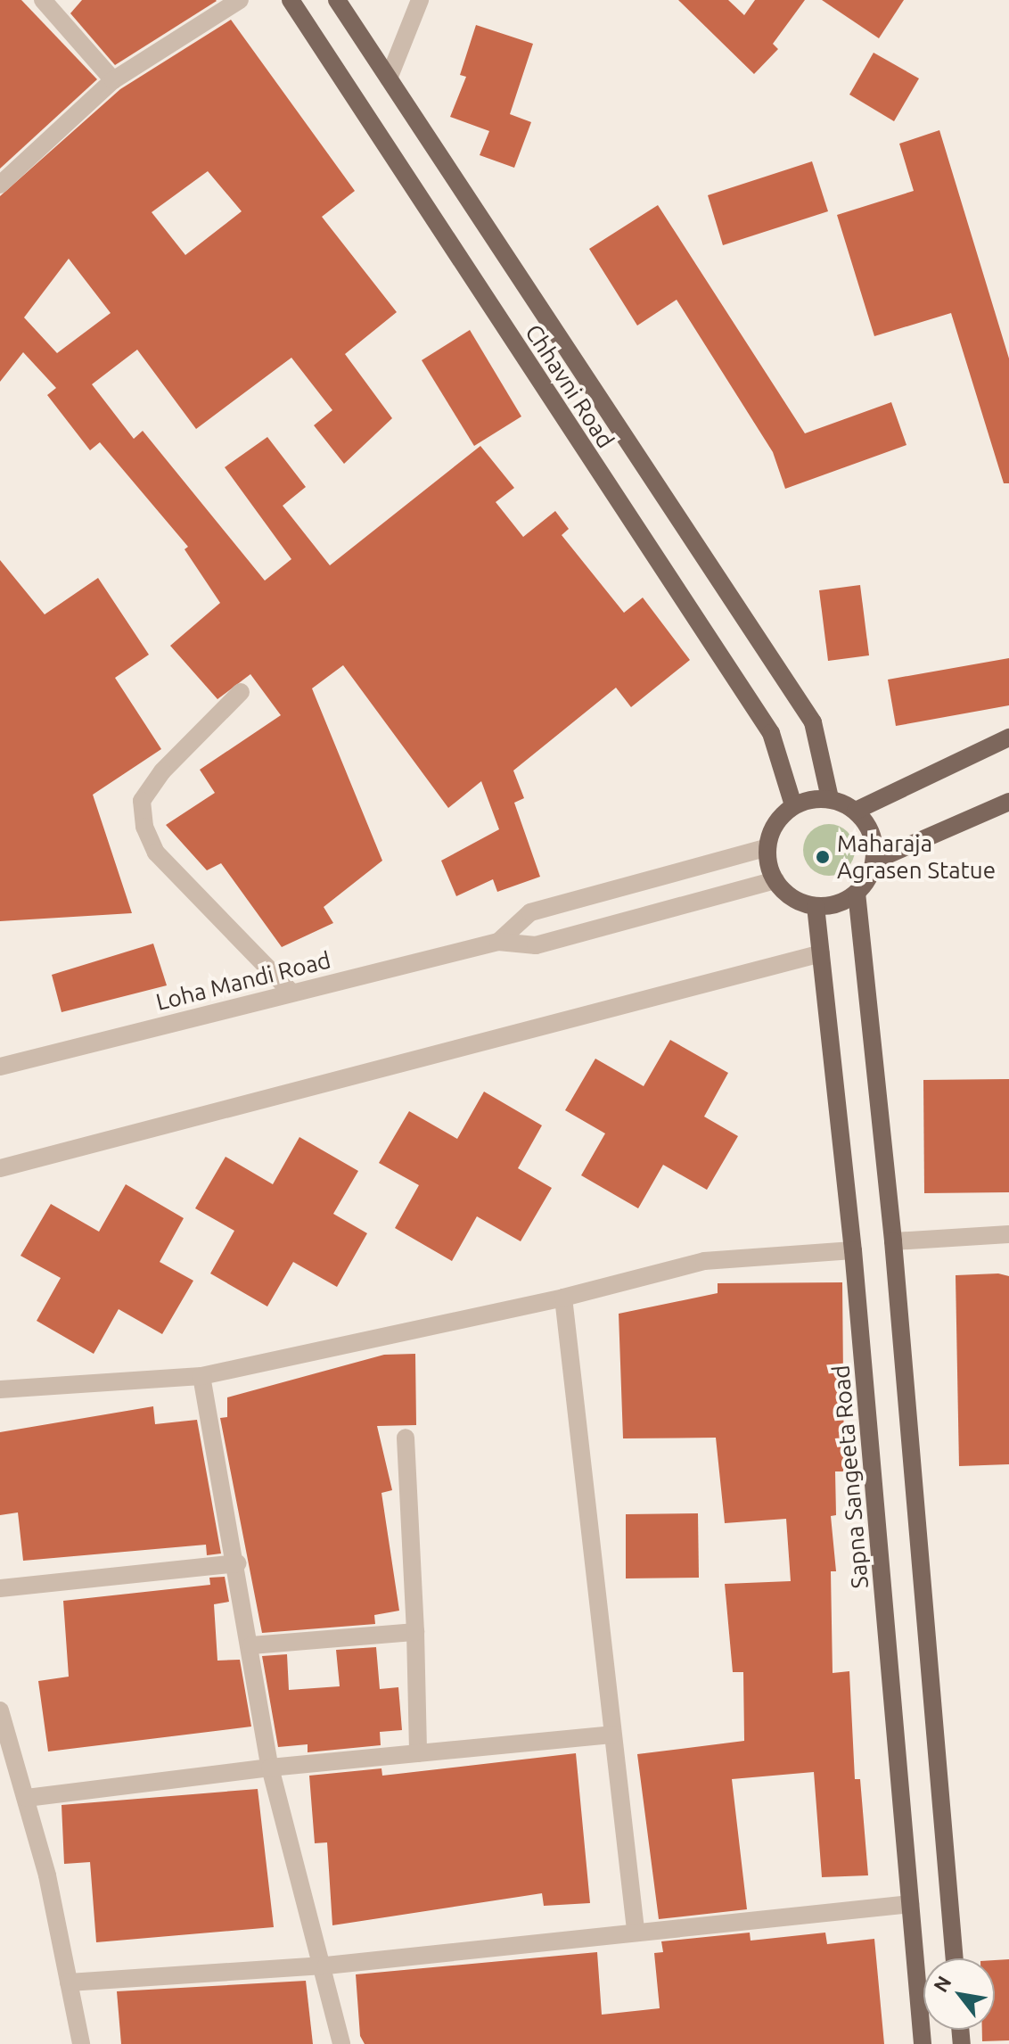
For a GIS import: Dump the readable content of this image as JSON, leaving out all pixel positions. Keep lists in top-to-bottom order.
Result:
{
  "streets": {
    "main road": ["Chhavni Road", "Sapna Sangeeta Road"],
    "street": ["Loha Mandi Road"]
  },
  "crossings": [
    ["Chhavni Road", "Sapna Sangeeta Road"]
  ],
  "places": ["Maharaja Agrasen Statue"],
  "north": "top left"
}
